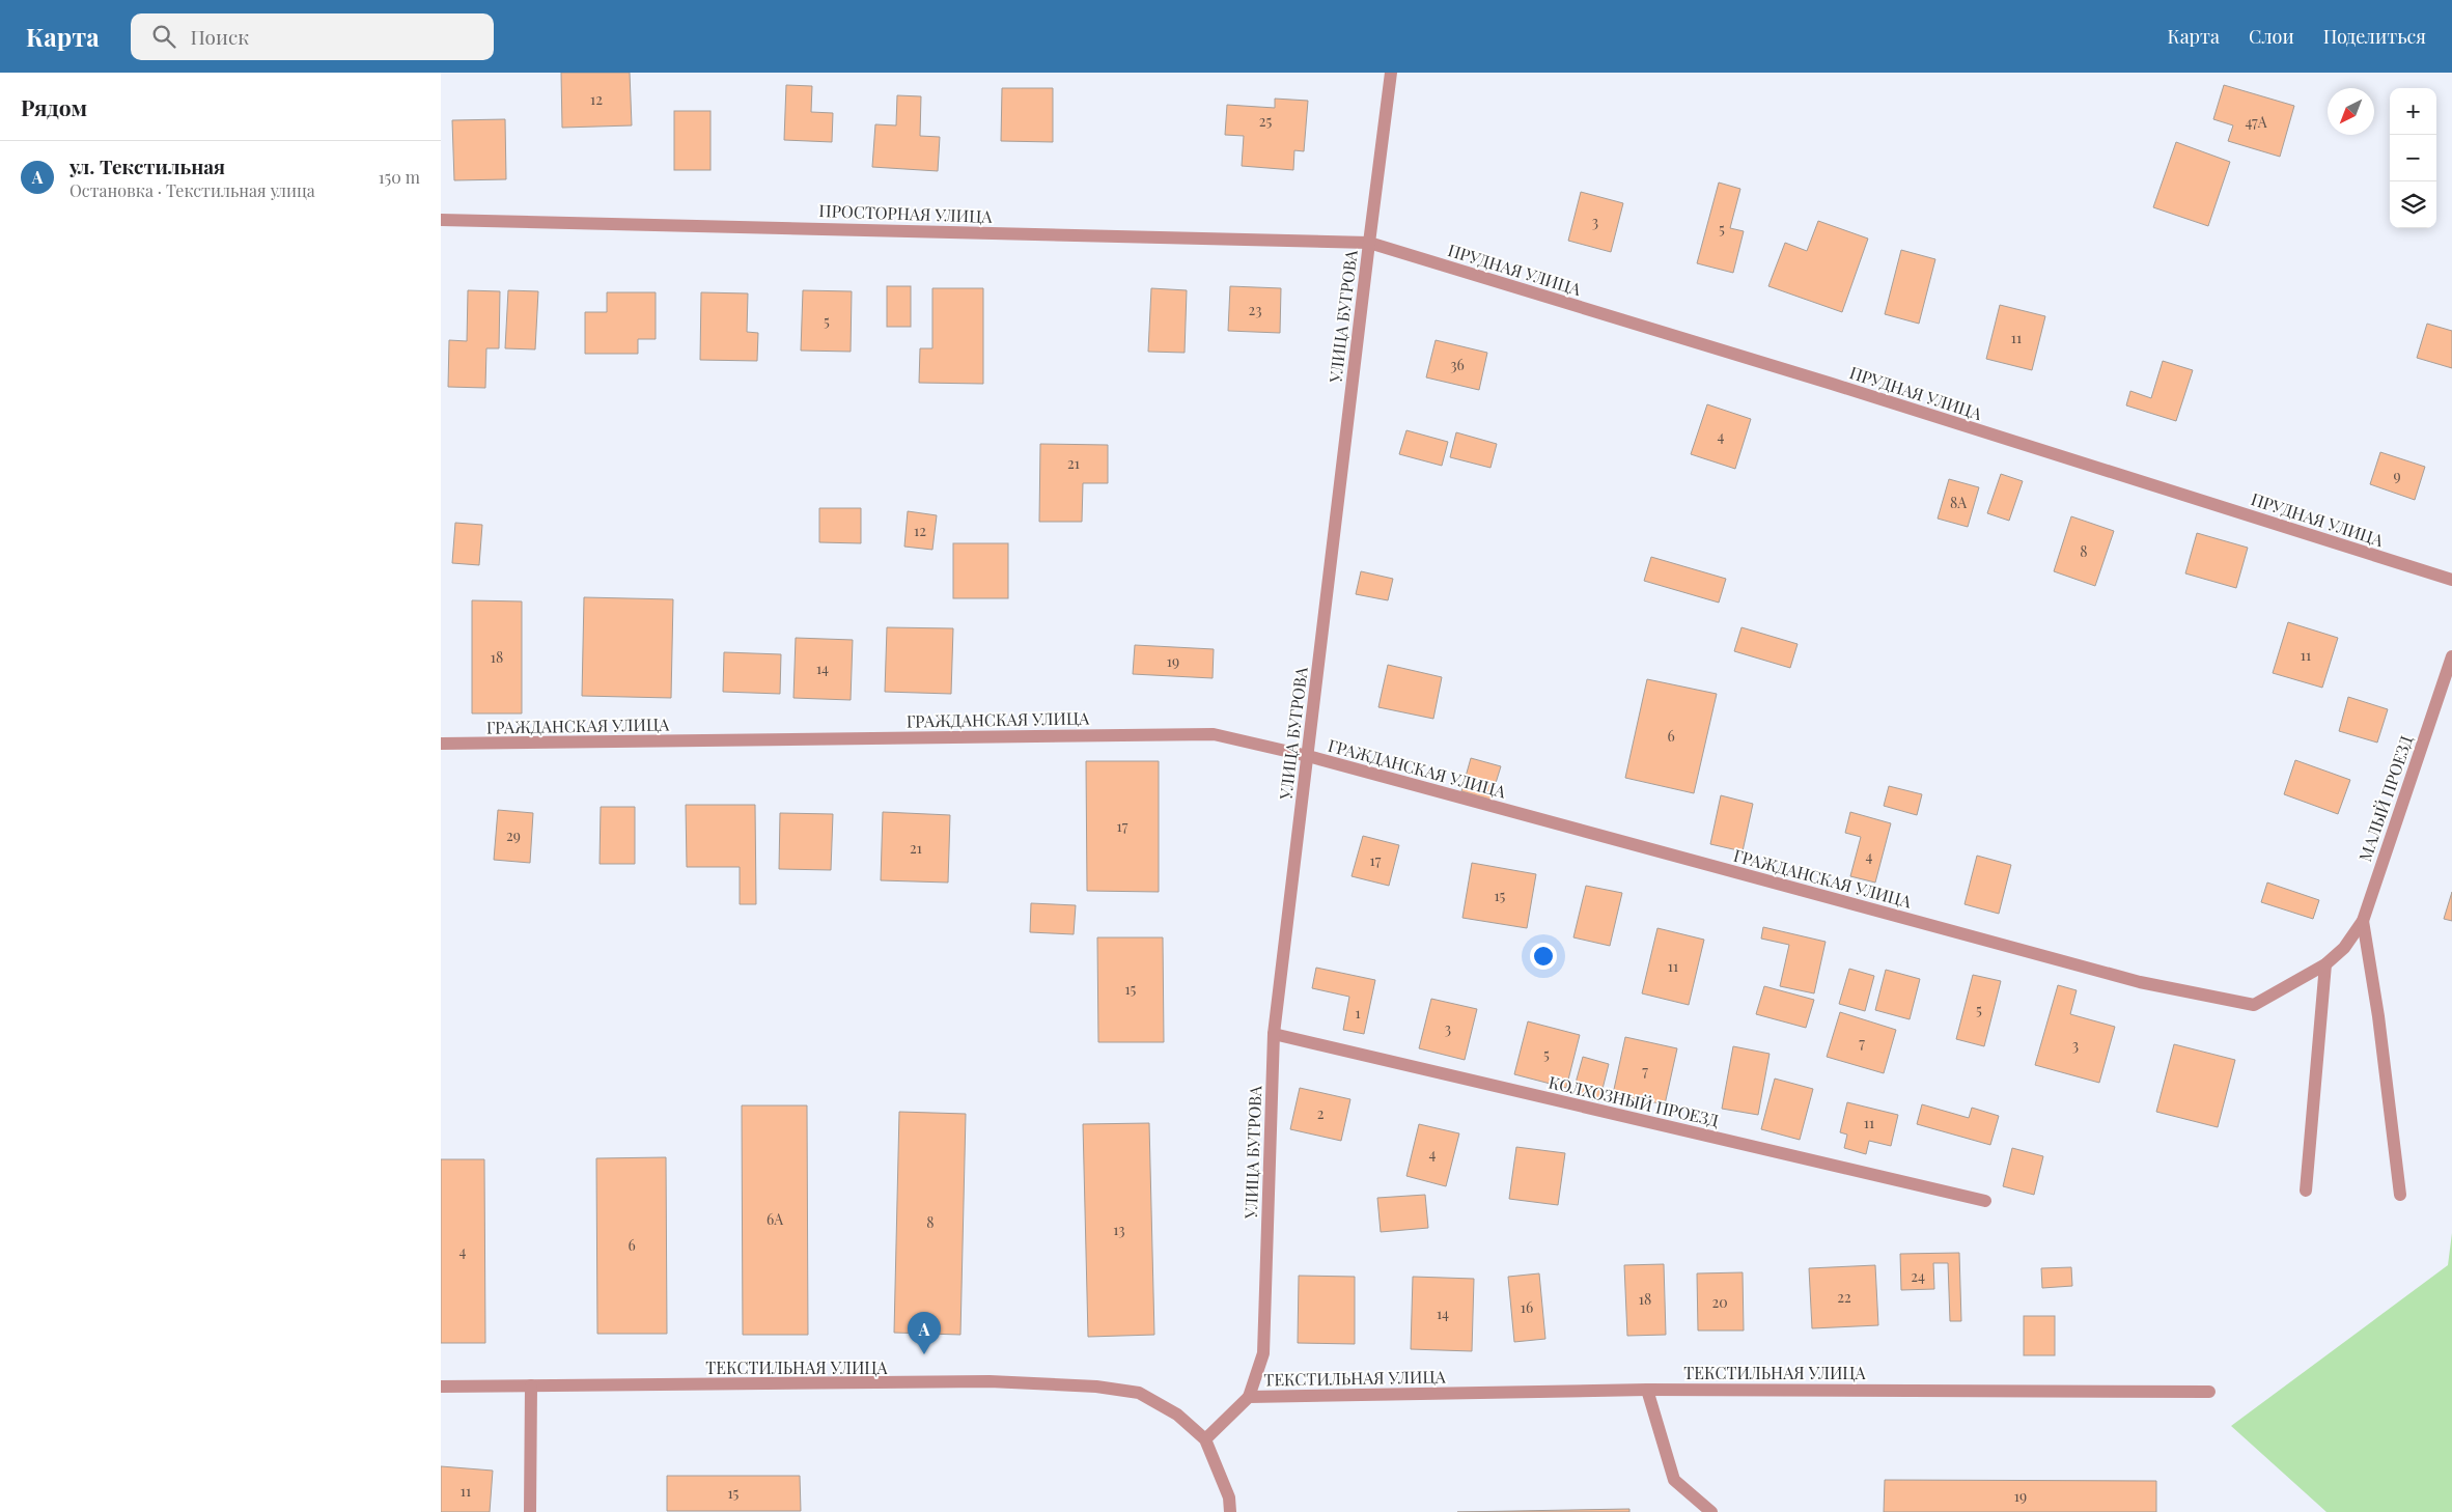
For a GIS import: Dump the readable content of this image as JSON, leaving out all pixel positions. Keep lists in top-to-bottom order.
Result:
{
  "streets": {
    "street": [
      "ПРОСТОРНАЯ УЛИЦА",
      "ПРУДНАЯ УЛИЦА",
      "УЛИЦА БУГРОВА",
      "ГРАЖДАНСКАЯ УЛИЦА",
      "МАЛЫЙ ПРОЕЗД",
      "КОЛХОЗНЫЙ ПРОЕЗД",
      "ТЕКСТИЛЬНАЯ УЛИЦА"
    ]
  },
  "crossings": [
    ["ПРОСТОРНАЯ УЛИЦА", "ПРУДНАЯ УЛИЦА"],
    ["ПРОСТОРНАЯ УЛИЦА", "УЛИЦА БУГРОВА"],
    ["ПРУДНАЯ УЛИЦА", "УЛИЦА БУГРОВА"],
    ["УЛИЦА БУГРОВА", "ГРАЖДАНСКАЯ УЛИЦА"],
    ["УЛИЦА БУГРОВА", "КОЛХОЗНЫЙ ПРОЕЗД"],
    ["УЛИЦА БУГРОВА", "ТЕКСТИЛЬНАЯ УЛИЦА"],
    ["ГРАЖДАНСКАЯ УЛИЦА", "МАЛЫЙ ПРОЕЗД"]
  ],
  "house_numbers": [
    "12",
    "25",
    "47А",
    "3",
    "5",
    "23",
    "5",
    "11",
    "36",
    "4",
    "21",
    "9",
    "8А",
    "12",
    "8",
    "11",
    "18",
    "19",
    "14",
    "6",
    "17",
    "29",
    "21",
    "4",
    "17",
    "15",
    "11",
    "15",
    "5",
    "1",
    "3",
    "7",
    "3",
    "5",
    "7",
    "2",
    "11",
    "4",
    "6А",
    "8",
    "13",
    "6",
    "4",
    "24",
    "22",
    "18",
    "20",
    "16",
    "14",
    "11",
    "15",
    "19"
  ],
  "north": "bottom left",
  "page": {
    "header": "Карта",
    "search": "Поиск",
    "nav": ["Карта", "Слои", "Поделиться"],
    "heading": "Рядом",
    "map_buttons": ["+", "−"],
    "list": [
      {
        "mark": "A",
        "name": "ул. Текстильная",
        "note": "Остановка · Текстильная улица",
        "value": "150 m"
      }
    ],
    "pins": "A"
  }
}
